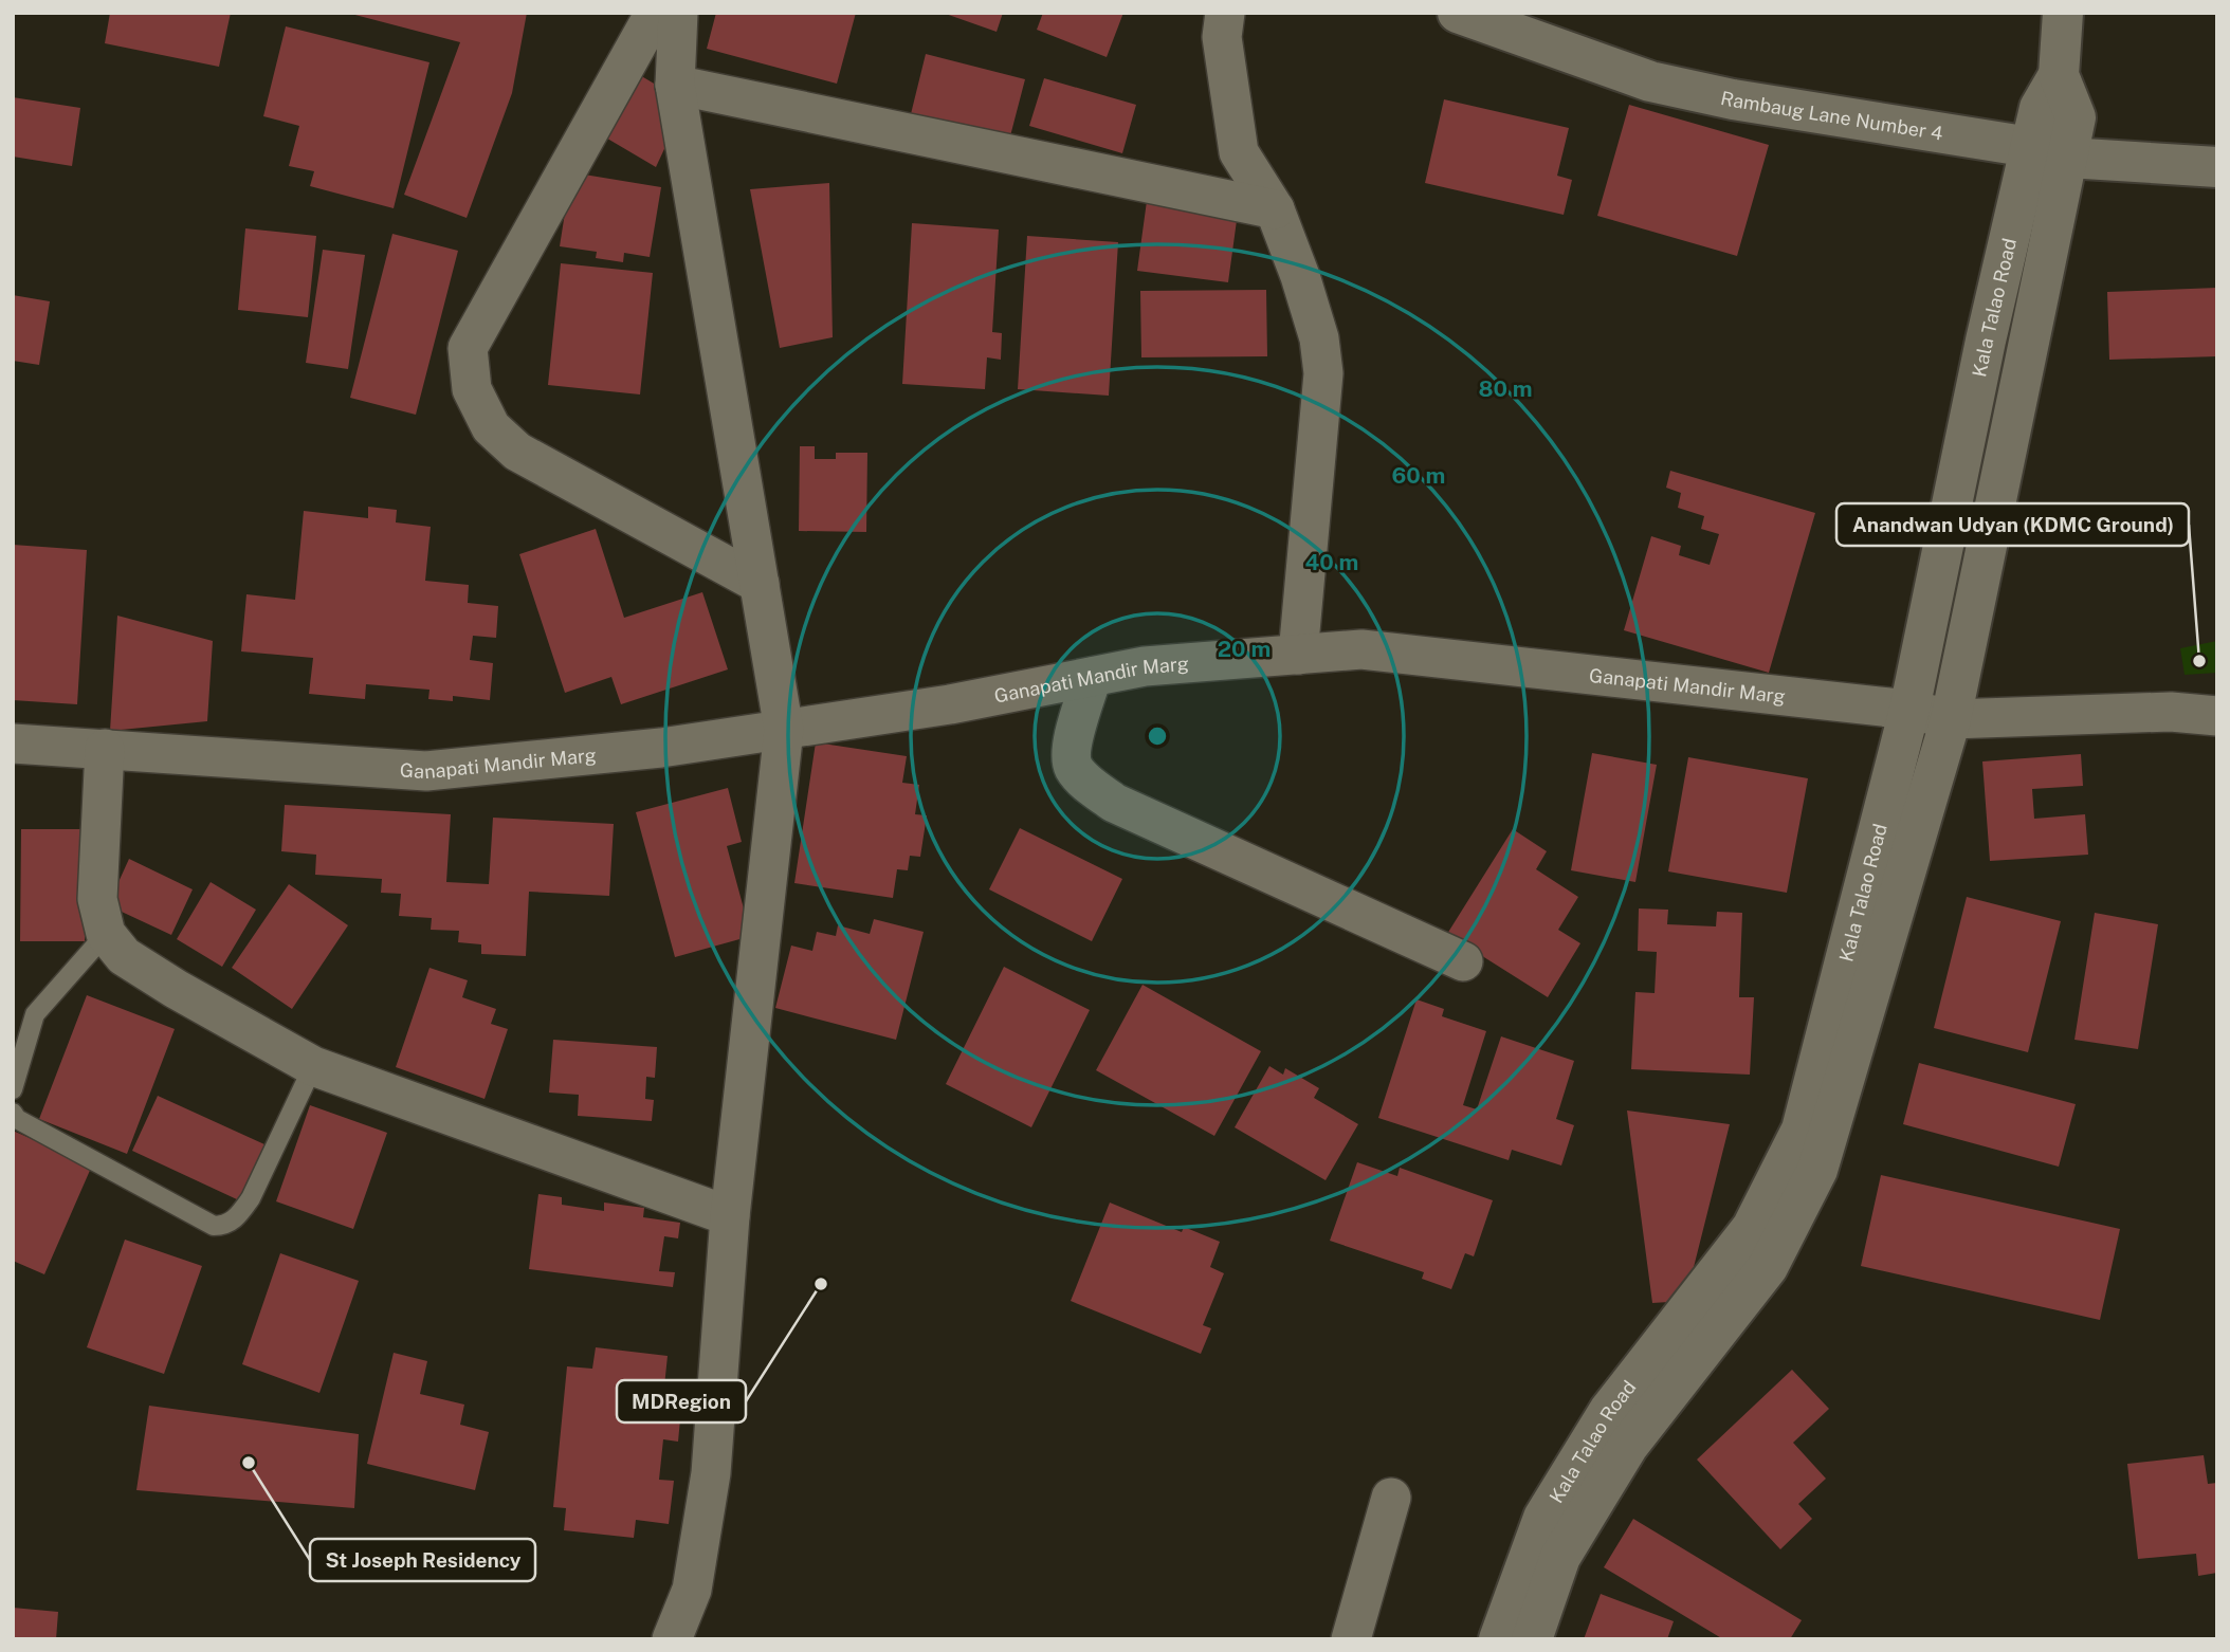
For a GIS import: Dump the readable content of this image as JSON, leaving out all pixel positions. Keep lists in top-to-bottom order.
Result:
{
  "streets": {
    "street": ["Rambaug Lane Number 4", "Kala Talao Road", "Ganapati Mandir Marg"]
  },
  "crossings": [
    ["Rambaug Lane Number 4", "Kala Talao Road"],
    ["Kala Talao Road", "Ganapati Mandir Marg"]
  ],
  "places": ["Anandwan Udyan (KDMC Ground)", "MDRegion", "St Joseph Residency"],
  "rings": [
    "80 m",
    "60 m",
    "40 m",
    "20 m"
  ]
}
